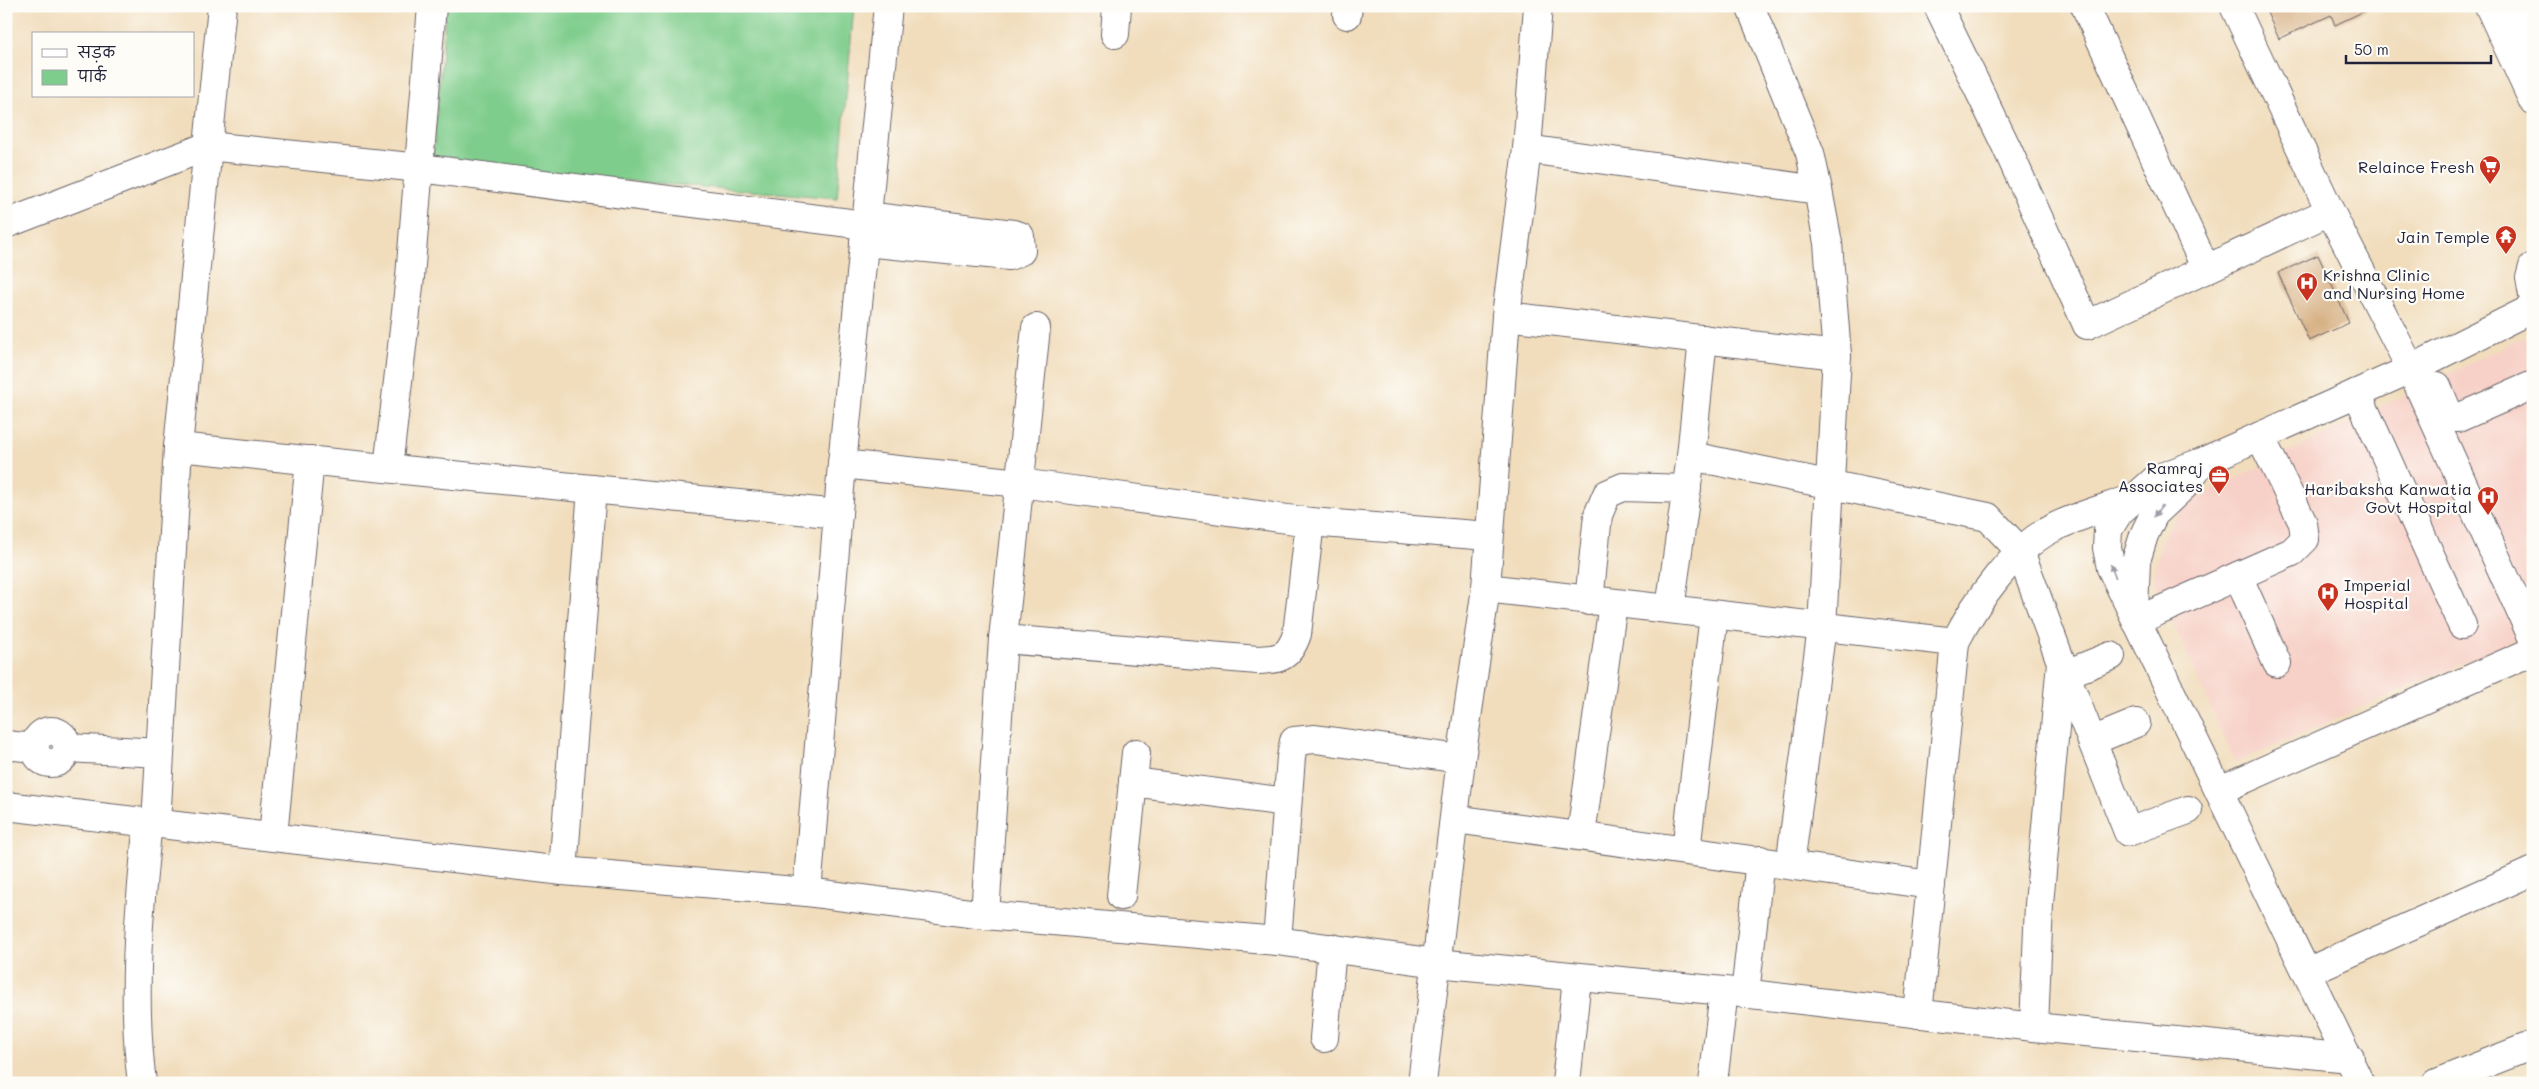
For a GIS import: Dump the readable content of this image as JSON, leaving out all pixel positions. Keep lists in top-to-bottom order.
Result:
{
  "places": {
    "supermarket": ["Relaince Fresh"],
    "temple": ["Jain Temple"],
    "hospital": ["Krishna Clinic and Nursing Home", "Haribaksha Kanwatia Govt Hospital", "Imperial Hospital"],
    "office": ["Ramraj Associates"]
  },
  "legend": ["सड़क", "पार्क"],
  "scale_bar": "50 m"
}
